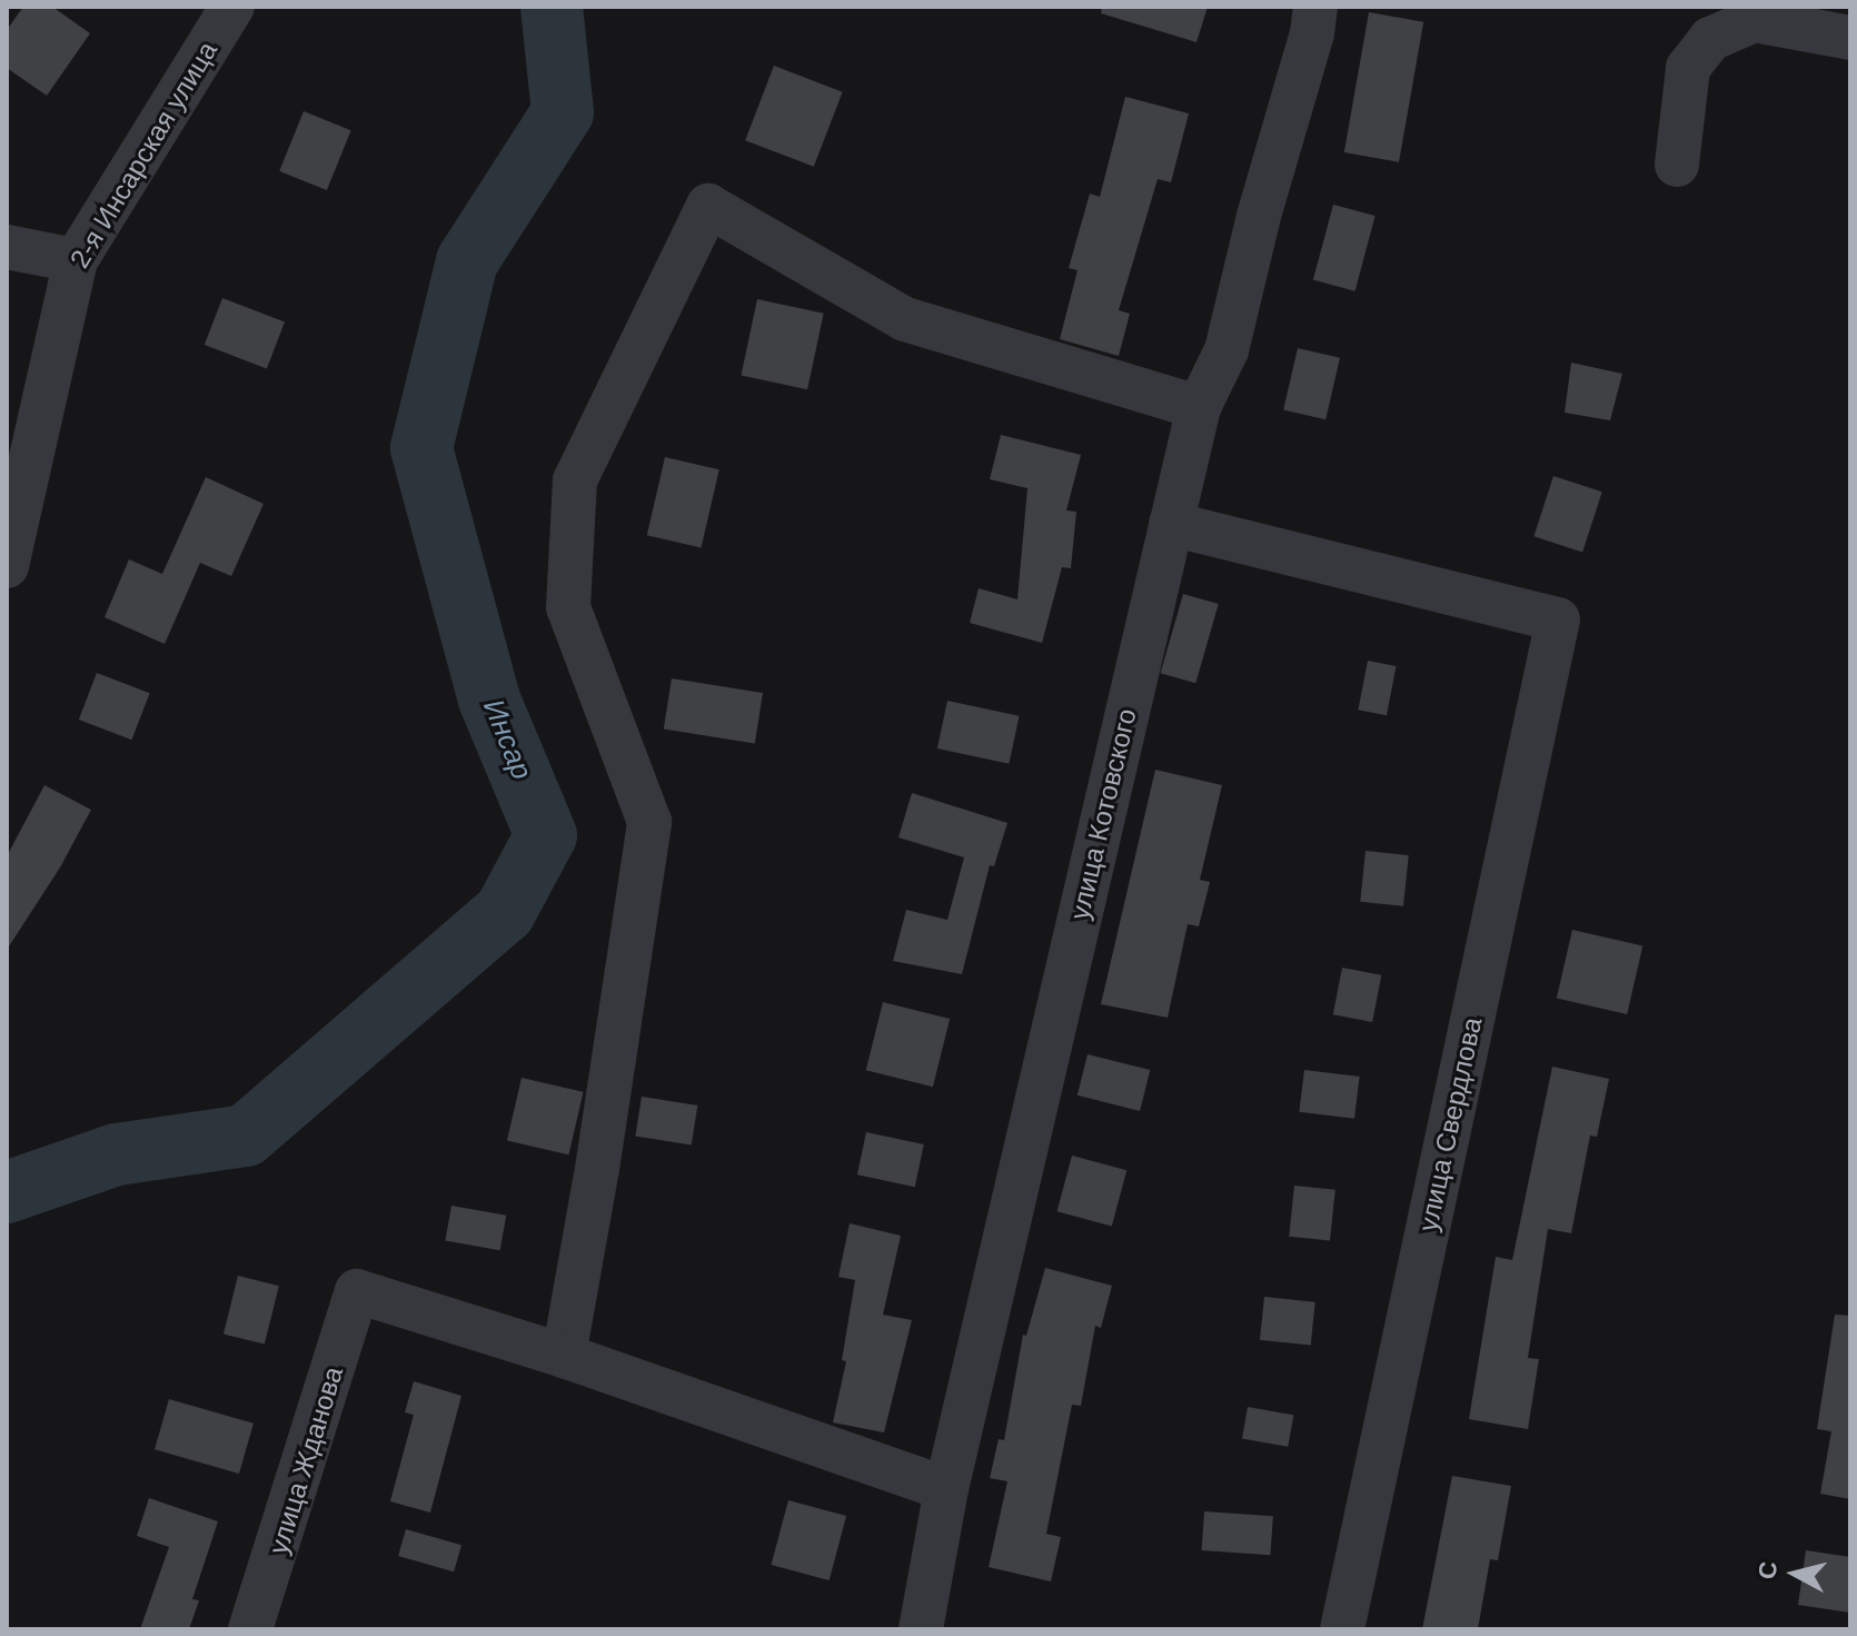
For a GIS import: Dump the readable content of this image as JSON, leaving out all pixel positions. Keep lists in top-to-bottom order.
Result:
{
  "streets": {
    "street": [
      "2-я Инсарская улица",
      "улица Котовского",
      "улица Свердлова",
      "улица Жданова"
    ]
  },
  "crossings": [
    ["улица Котовского", "улица Свердлова"]
  ],
  "water": ["Инсар"],
  "north": "left"
}
